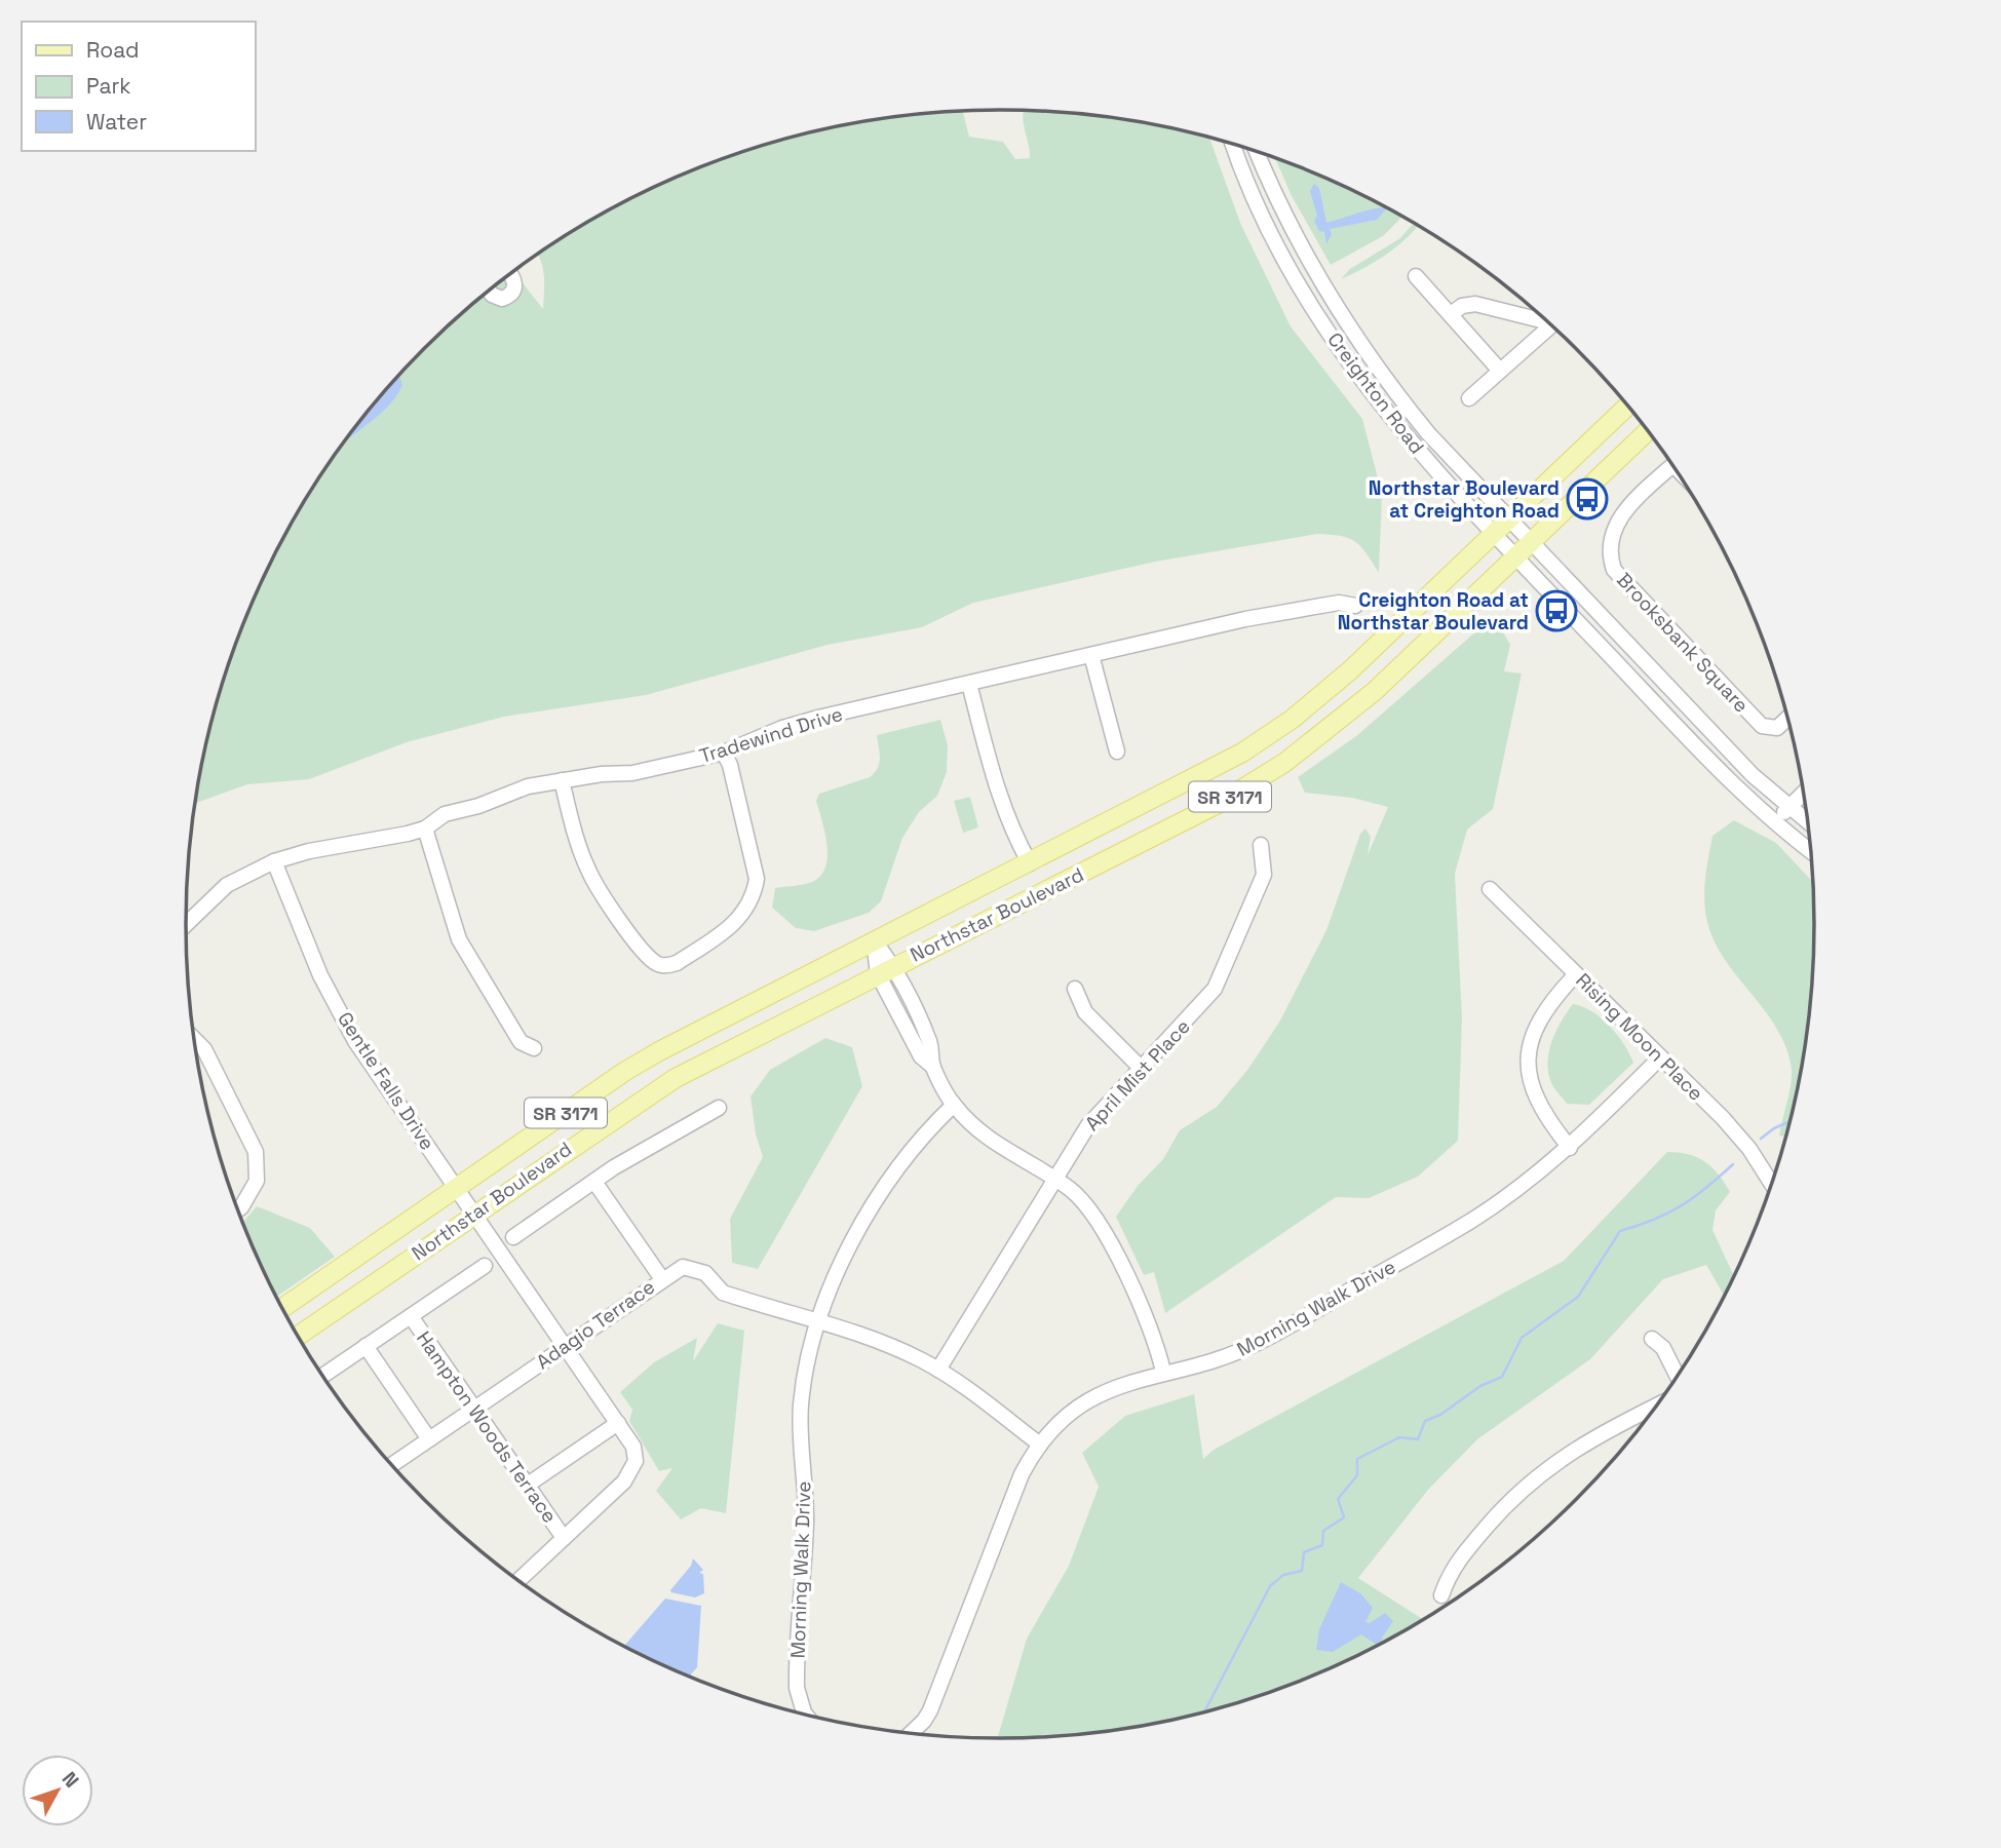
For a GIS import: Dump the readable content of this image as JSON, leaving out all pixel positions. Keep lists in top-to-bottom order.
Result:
{
  "streets": {
    "main road": ["SR 3171", "Northstar Boulevard"],
    "street": [
      "Creighton Road",
      "Brooksbank Square",
      "Tradewind Drive",
      "Rising Moon Place",
      "April Mist Place",
      "Gentle Falls Drive",
      "Morning Walk Drive",
      "Adagio Terrace",
      "Hampton Woods Terrace"
    ]
  },
  "crossings": [
    ["Creighton Road", "Northstar Boulevard"],
    ["Tradewind Drive", "Gentle Falls Drive"],
    ["Northstar Boulevard", "Gentle Falls Drive"],
    ["Rising Moon Place", "Morning Walk Drive"],
    ["Gentle Falls Drive", "Adagio Terrace"],
    ["Gentle Falls Drive", "Hampton Woods Terrace"],
    ["Morning Walk Drive", "Adagio Terrace"],
    ["Adagio Terrace", "Hampton Woods Terrace"]
  ],
  "places": {
    "bus stop": ["Northstar Boulevard at Creighton Road", "Creighton Road at Northstar Boulevard"]
  },
  "legend": ["Road", "Park", "Water"],
  "north": "top right"
}
